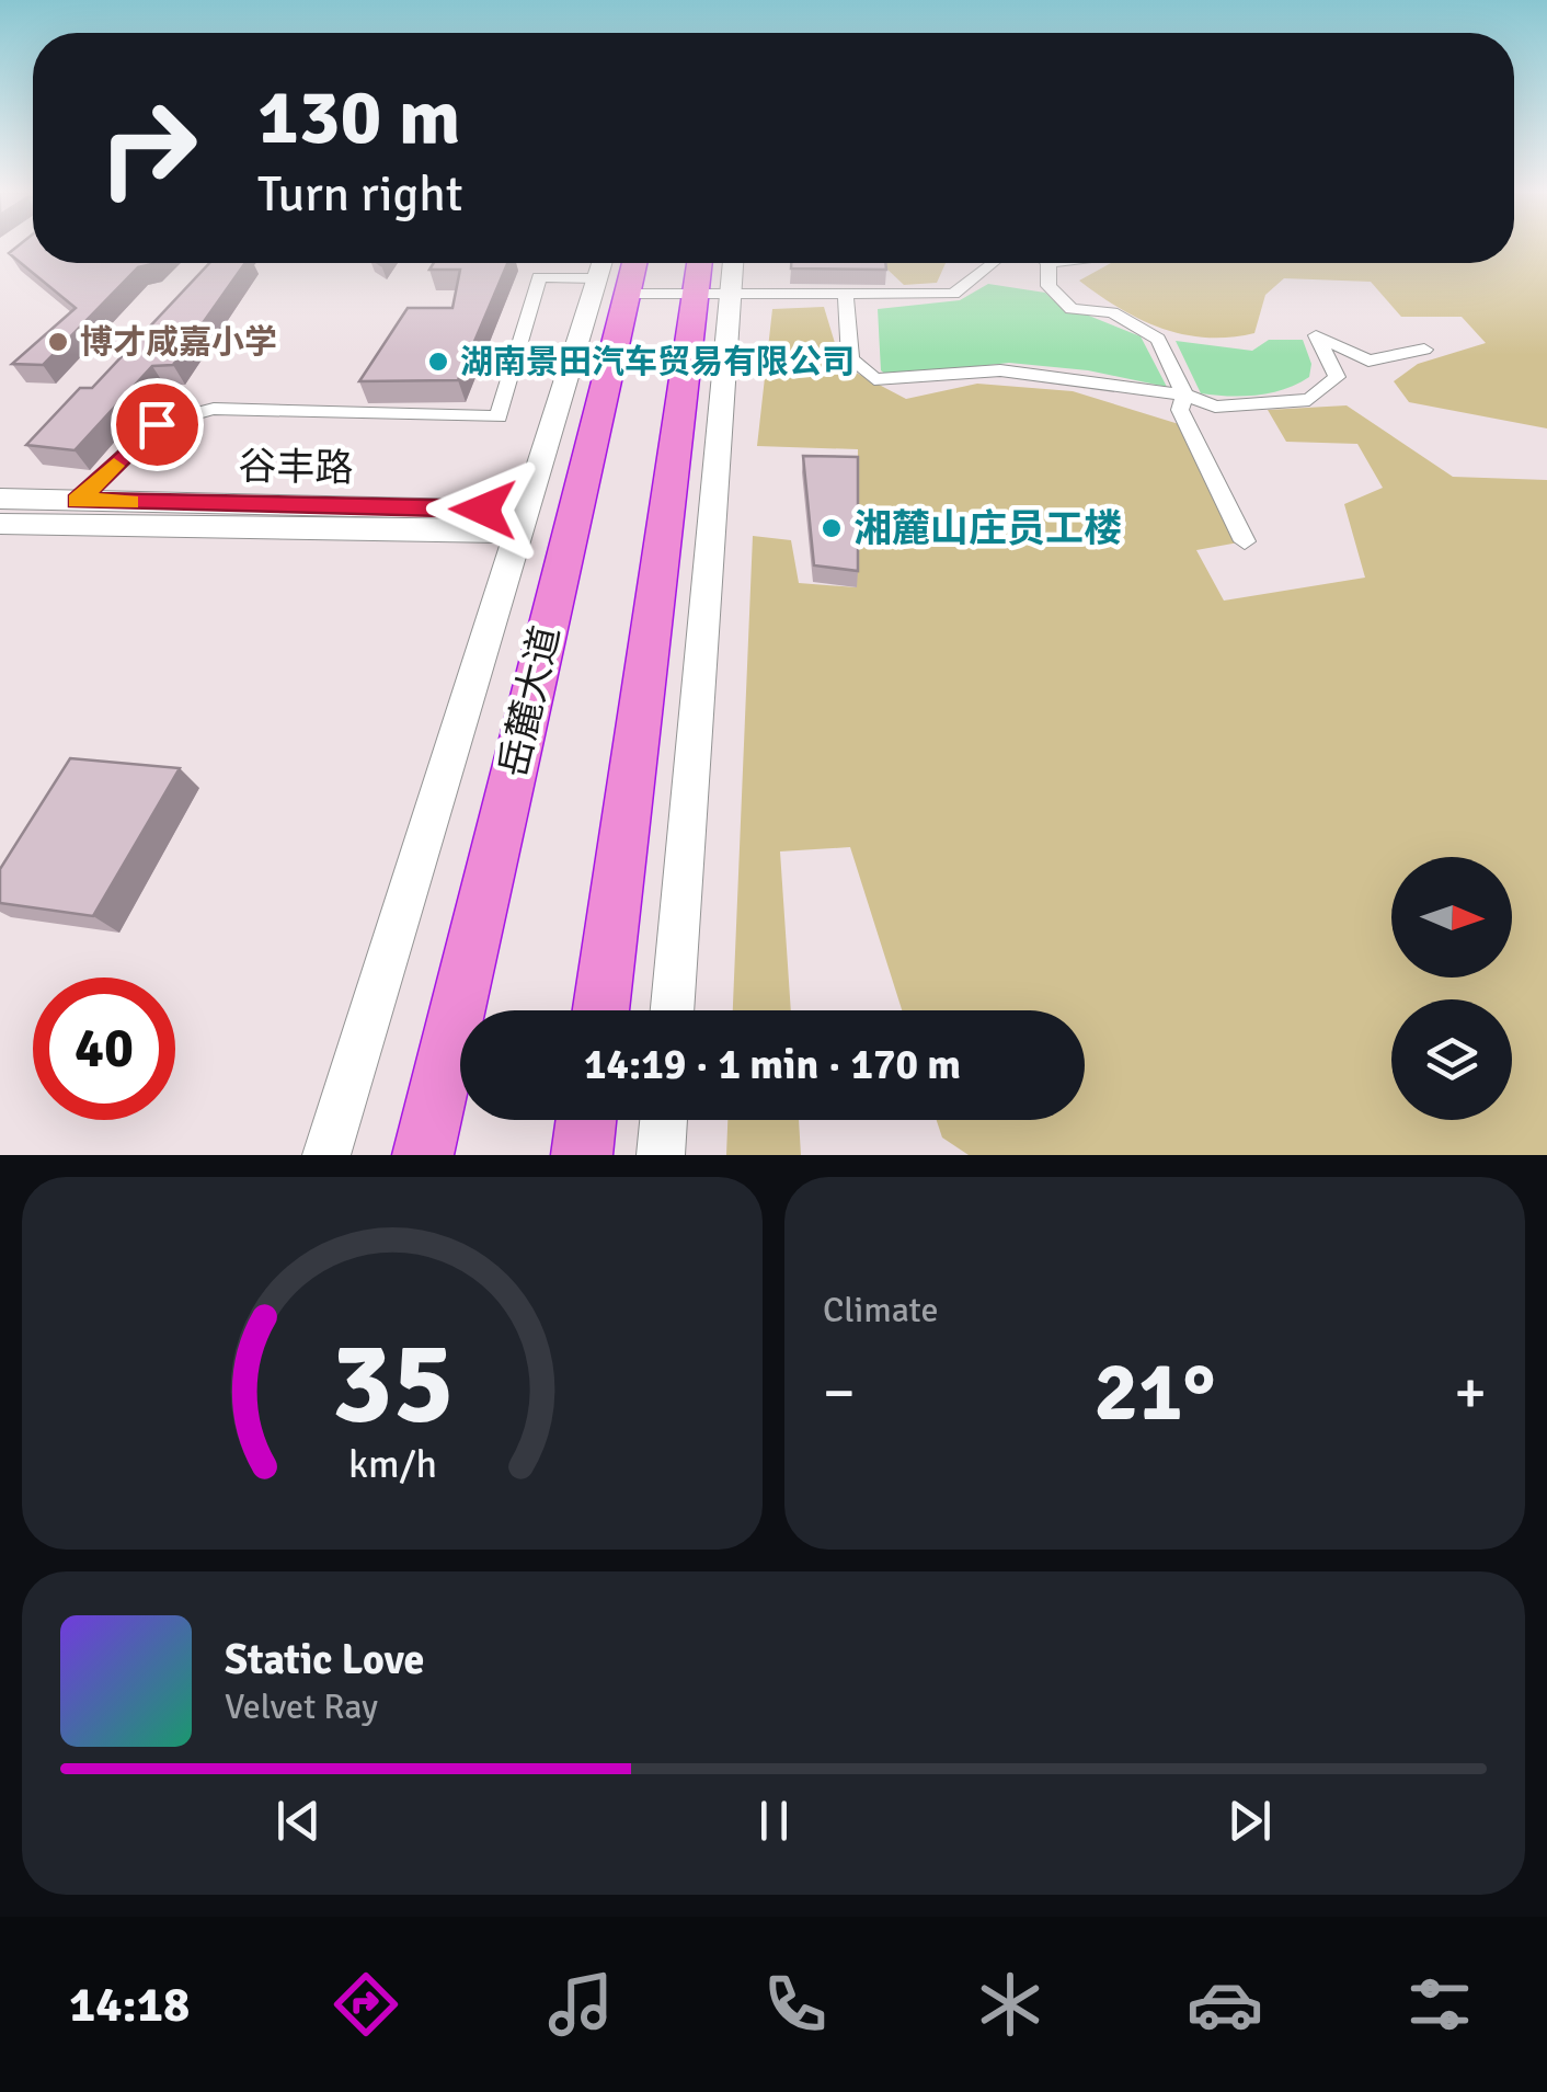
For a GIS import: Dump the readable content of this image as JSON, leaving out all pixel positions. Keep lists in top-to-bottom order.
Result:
{
  "streets": {
    "highway": ["岳麓大道"],
    "street": ["谷丰路"]
  },
  "places": ["博才咸嘉小学", "湖南景田汽车贸易有限公司", "湘麓山庄员工楼"],
  "north": "right",
  "page": {
    "turn": ["130 m", "Turn right"],
    "limit": "40",
    "trip": "14:19 · 1 min · 170 m",
    "tile": "Climate",
    "heat": ["−", "21°", "+"],
    "song": ["Static Love", "Velvet Ray"],
    "tabs": "14:18",
    "gauge": ["35", "km/h"]
  }
}
